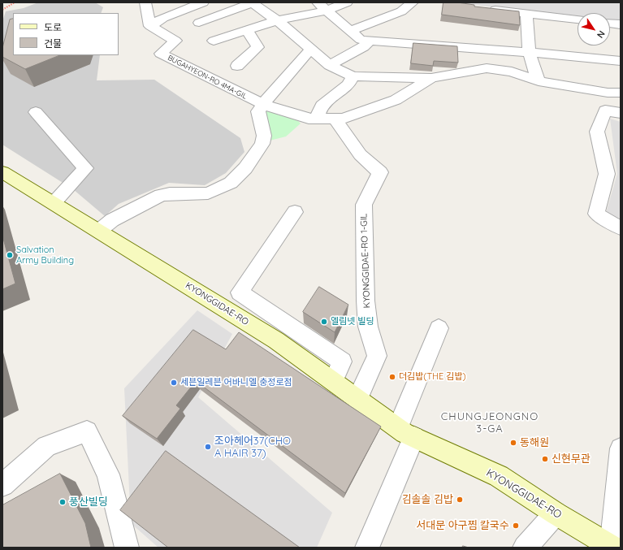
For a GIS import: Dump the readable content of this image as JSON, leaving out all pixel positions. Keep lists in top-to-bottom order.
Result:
{
  "streets": {
    "main road": ["KYONGGIDAE-RO"],
    "street": ["BUGAHYEON-RO 4MA-GIL", "KYONGGIDAE-RO 1-GIL"]
  },
  "crossings": [
    ["BUGAHYEON-RO 4MA-GIL", "KYONGGIDAE-RO 1-GIL"],
    ["KYONGGIDAE-RO 1-GIL", "KYONGGIDAE-RO"]
  ],
  "districts": ["CHUNGJEONGNO 3-GA"],
  "places": [
    "Salvation Army Building",
    "엘림넷 빌딩",
    "더김밥(THE 김밥)",
    "세븐일레븐 어바니엘 충정로점",
    "동해원",
    "조아헤어37(CHO A HAIR 37)",
    "신현무관",
    "김솔솔 김밥",
    "풍산빌딩",
    "서대문 아구찜 칼국수"
  ],
  "legend": ["도로", "건물"],
  "north": "bottom right"
}
